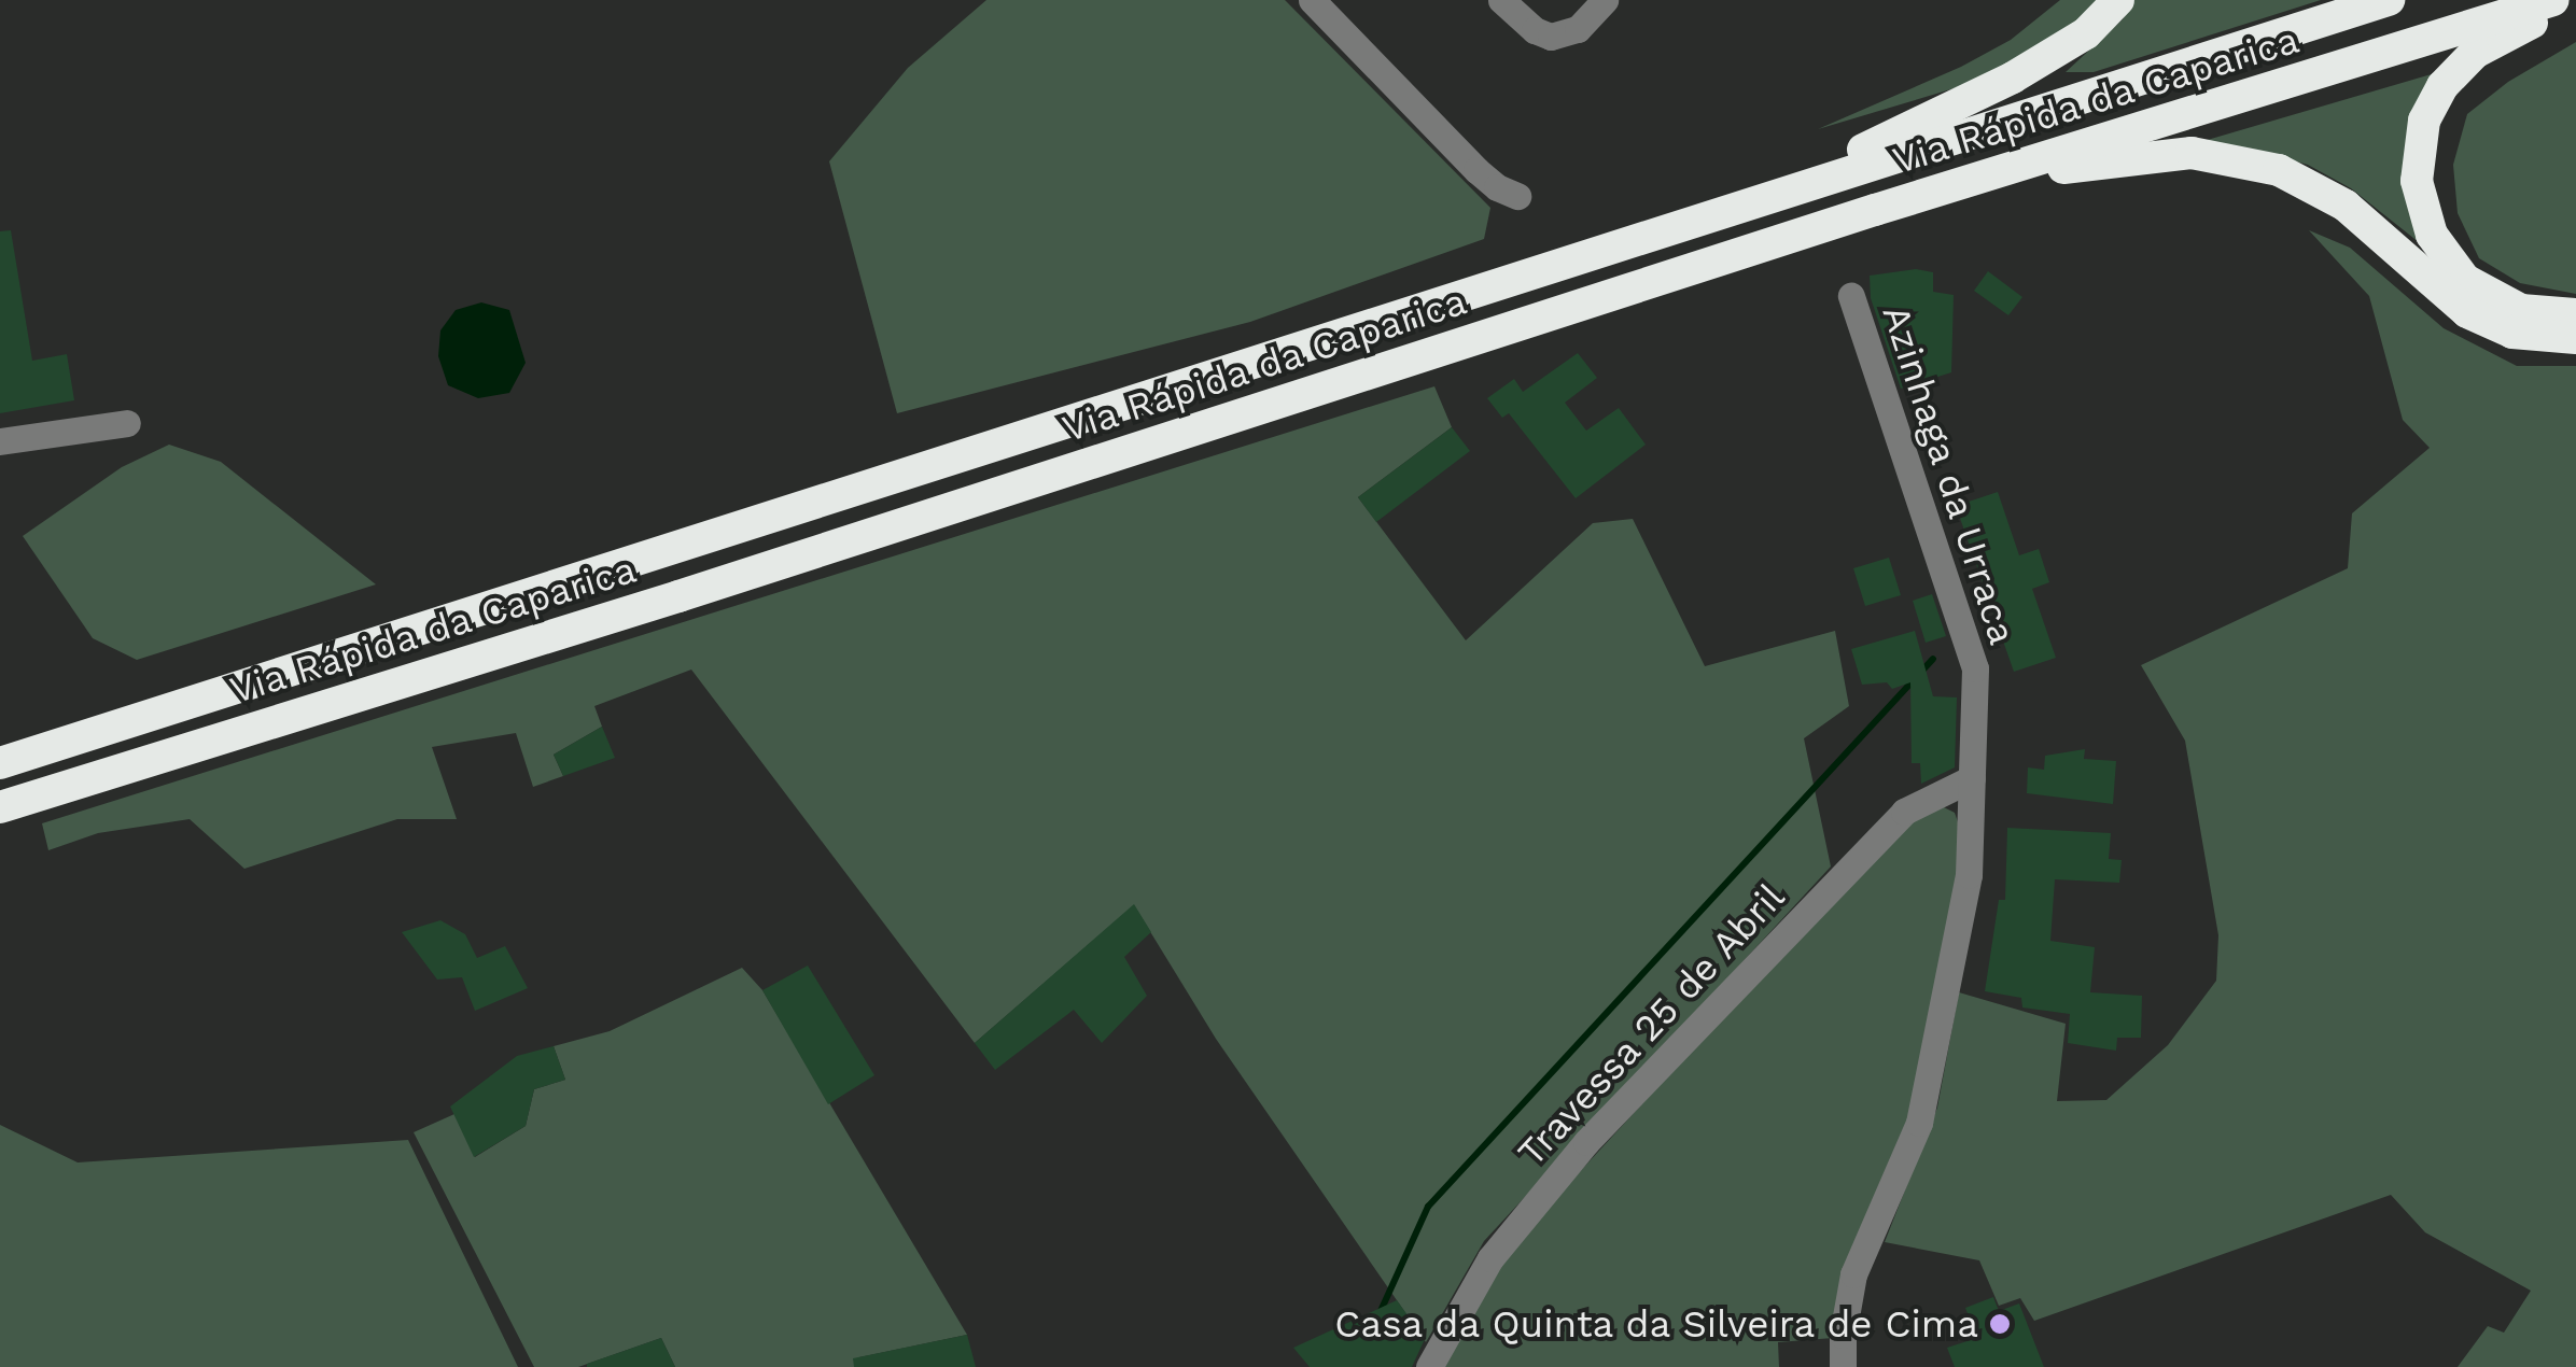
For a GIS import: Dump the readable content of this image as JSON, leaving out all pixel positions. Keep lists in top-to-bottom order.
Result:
{
  "streets": {
    "highway": ["Via Rápida da Caparica"],
    "street": ["Azinhaga da Urraca", "Travessa 25 de Abril"]
  },
  "crossings": [
    ["Azinhaga da Urraca", "Travessa 25 de Abril"]
  ],
  "places": ["Casa da Quinta da Silveira de Cima"]
}
